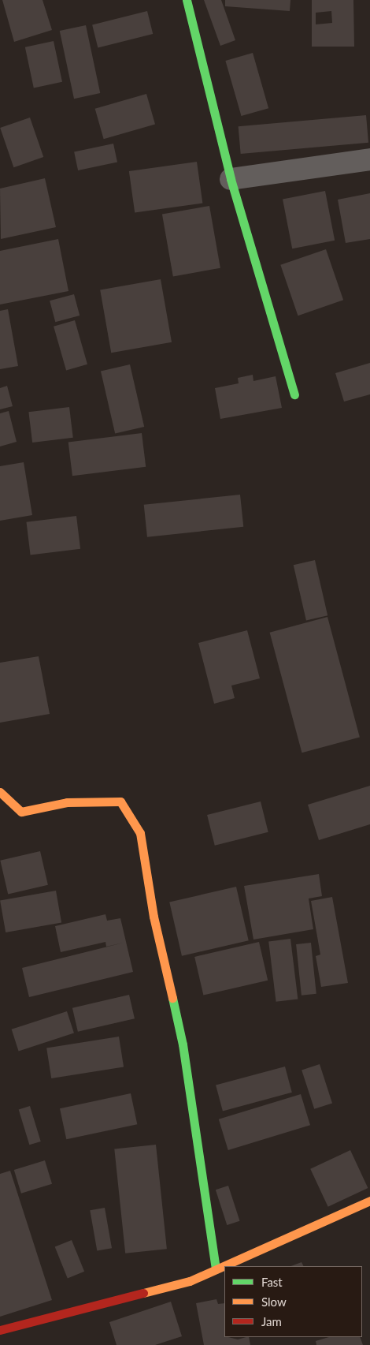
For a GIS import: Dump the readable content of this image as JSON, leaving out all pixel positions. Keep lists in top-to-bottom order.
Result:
{
  "legend": ["Fast", "Slow", "Jam"]
}
